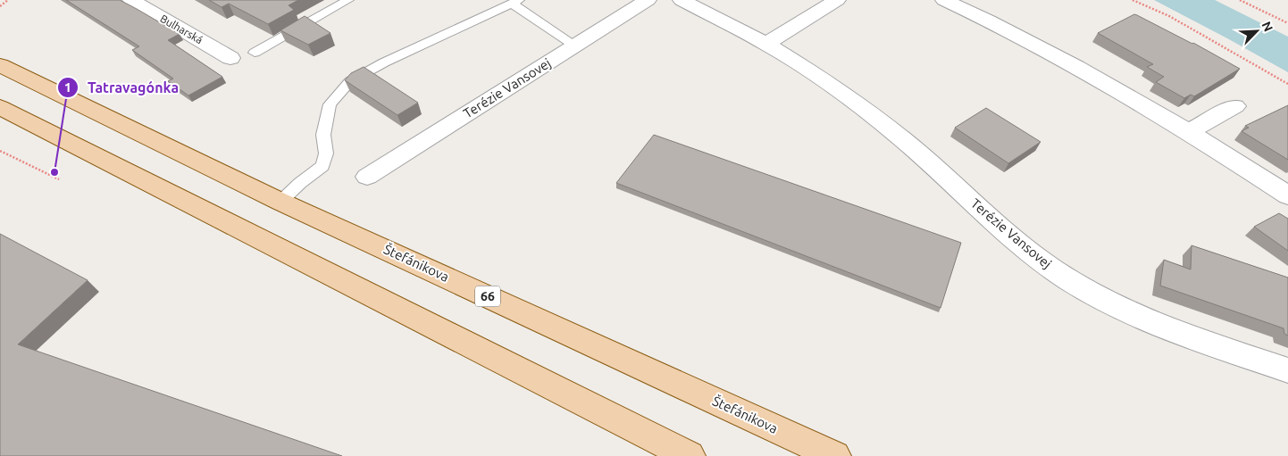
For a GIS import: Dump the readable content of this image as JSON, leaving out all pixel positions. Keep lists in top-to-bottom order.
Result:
{
  "streets": {
    "main road": ["Štefánikova", "66"],
    "street": ["Bulharská", "Terézie Vansovej"]
  },
  "places": ["Tatravagónka"],
  "north": "top right"
}
